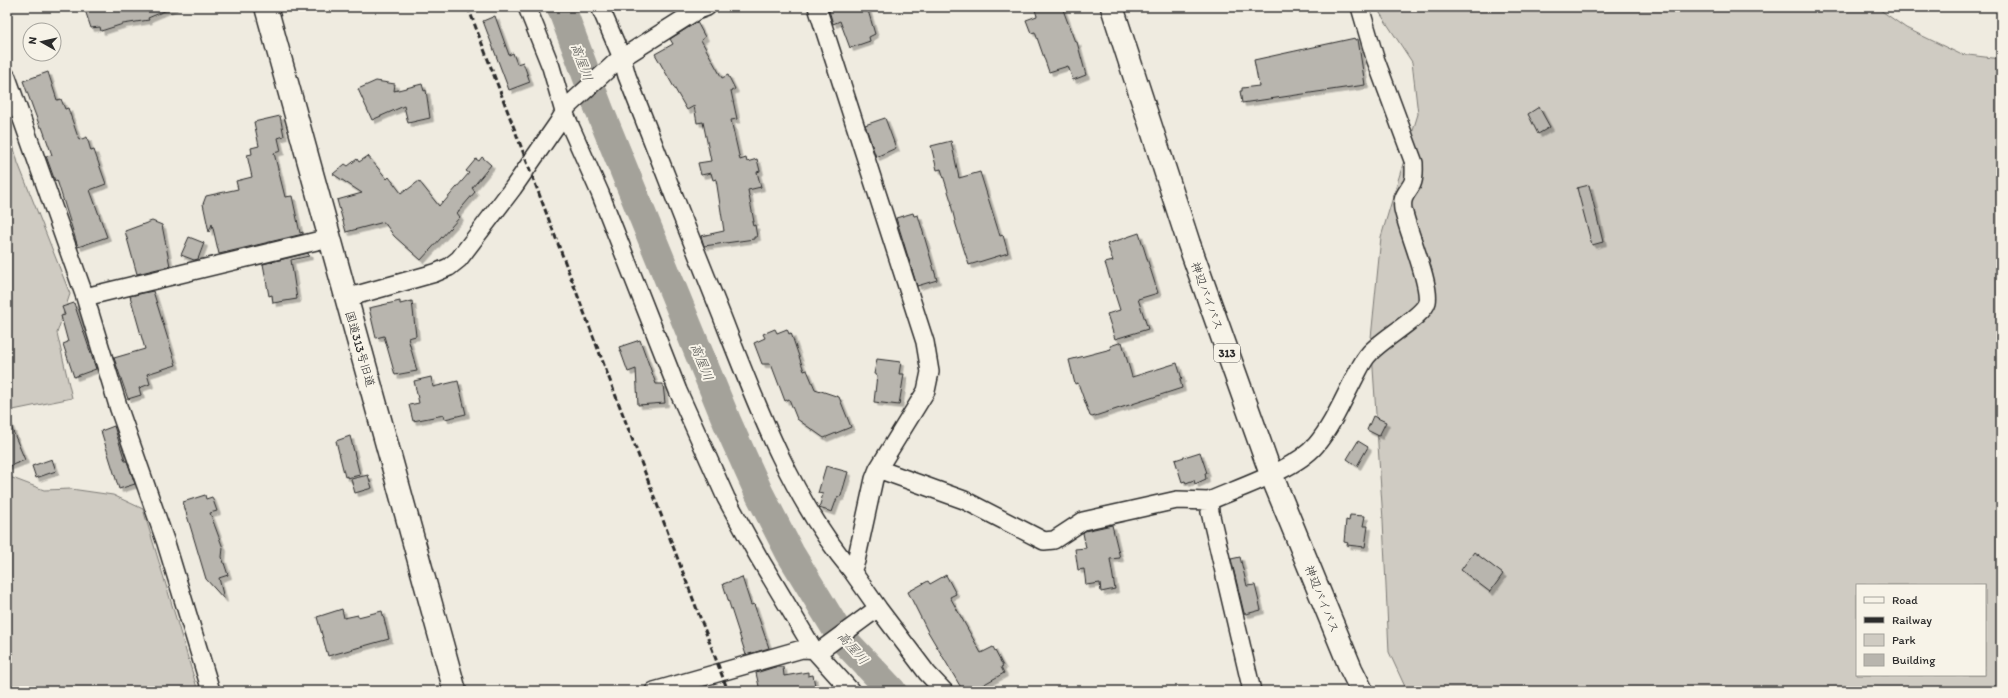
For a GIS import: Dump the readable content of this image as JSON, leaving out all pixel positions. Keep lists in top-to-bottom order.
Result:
{
  "streets": {
    "main road": ["神辺バイパス", "国道313号旧道", "313"]
  },
  "water": ["高屋川"],
  "legend": [
    "Road",
    "Railway",
    "Park",
    "Building"
  ],
  "north": "left"
}
